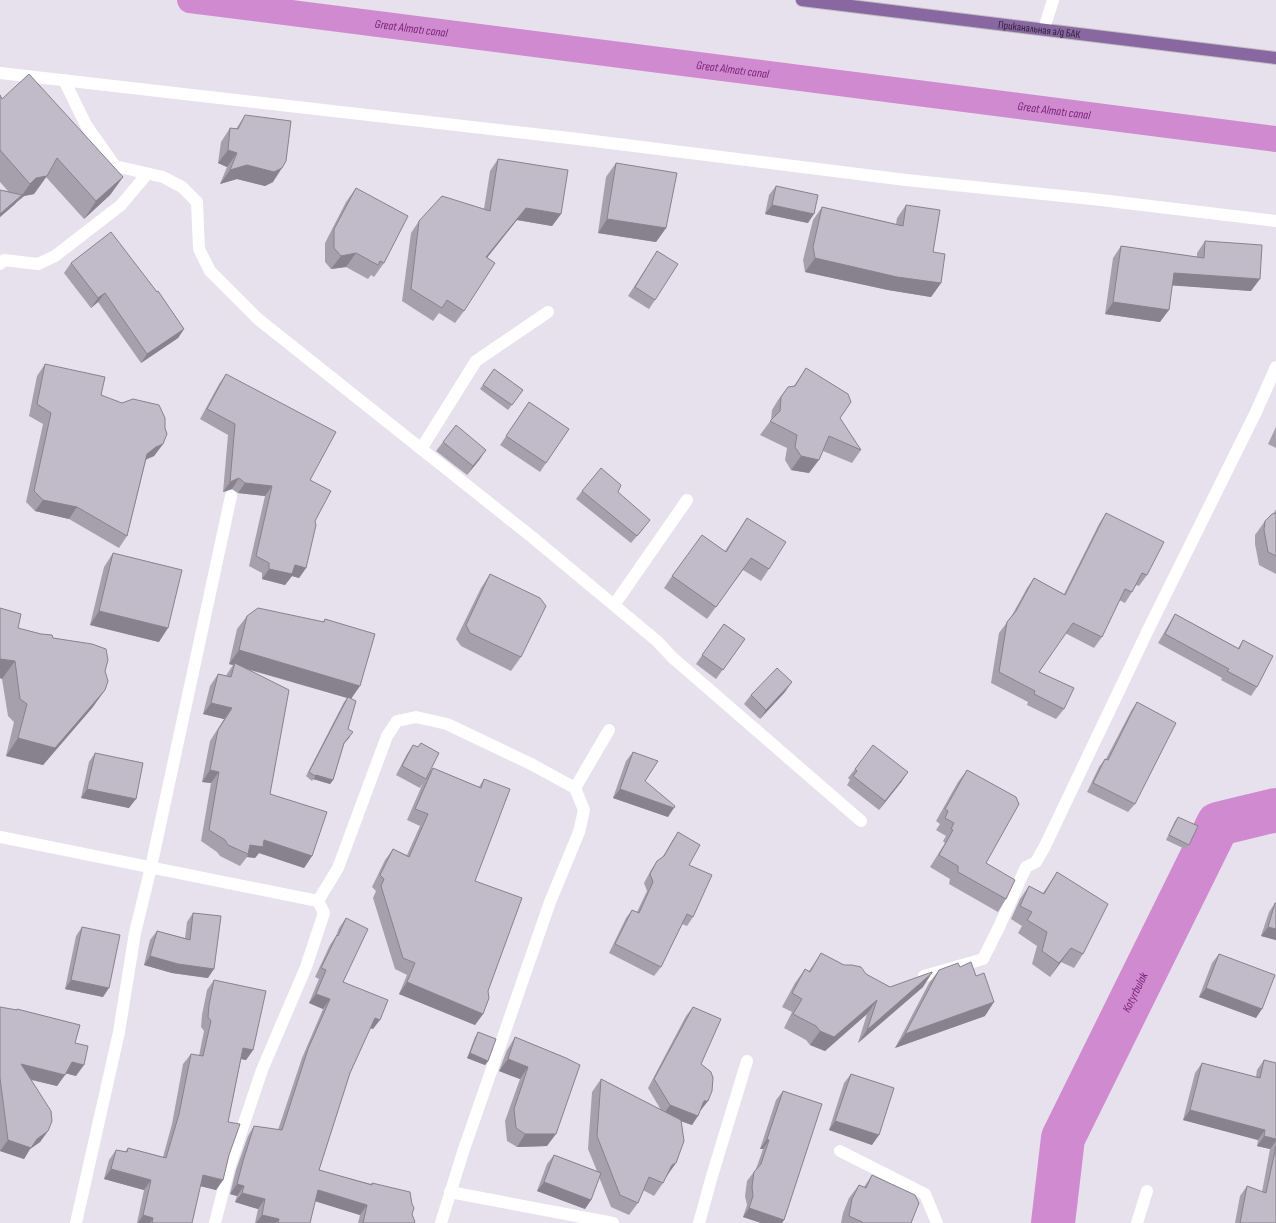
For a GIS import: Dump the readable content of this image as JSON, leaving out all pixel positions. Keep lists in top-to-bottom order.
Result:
{
  "streets": {
    "main road": ["Приканальная а/д БАК"]
  },
  "water": ["Great Almatı canal", "Kotyrbulak"]
}
